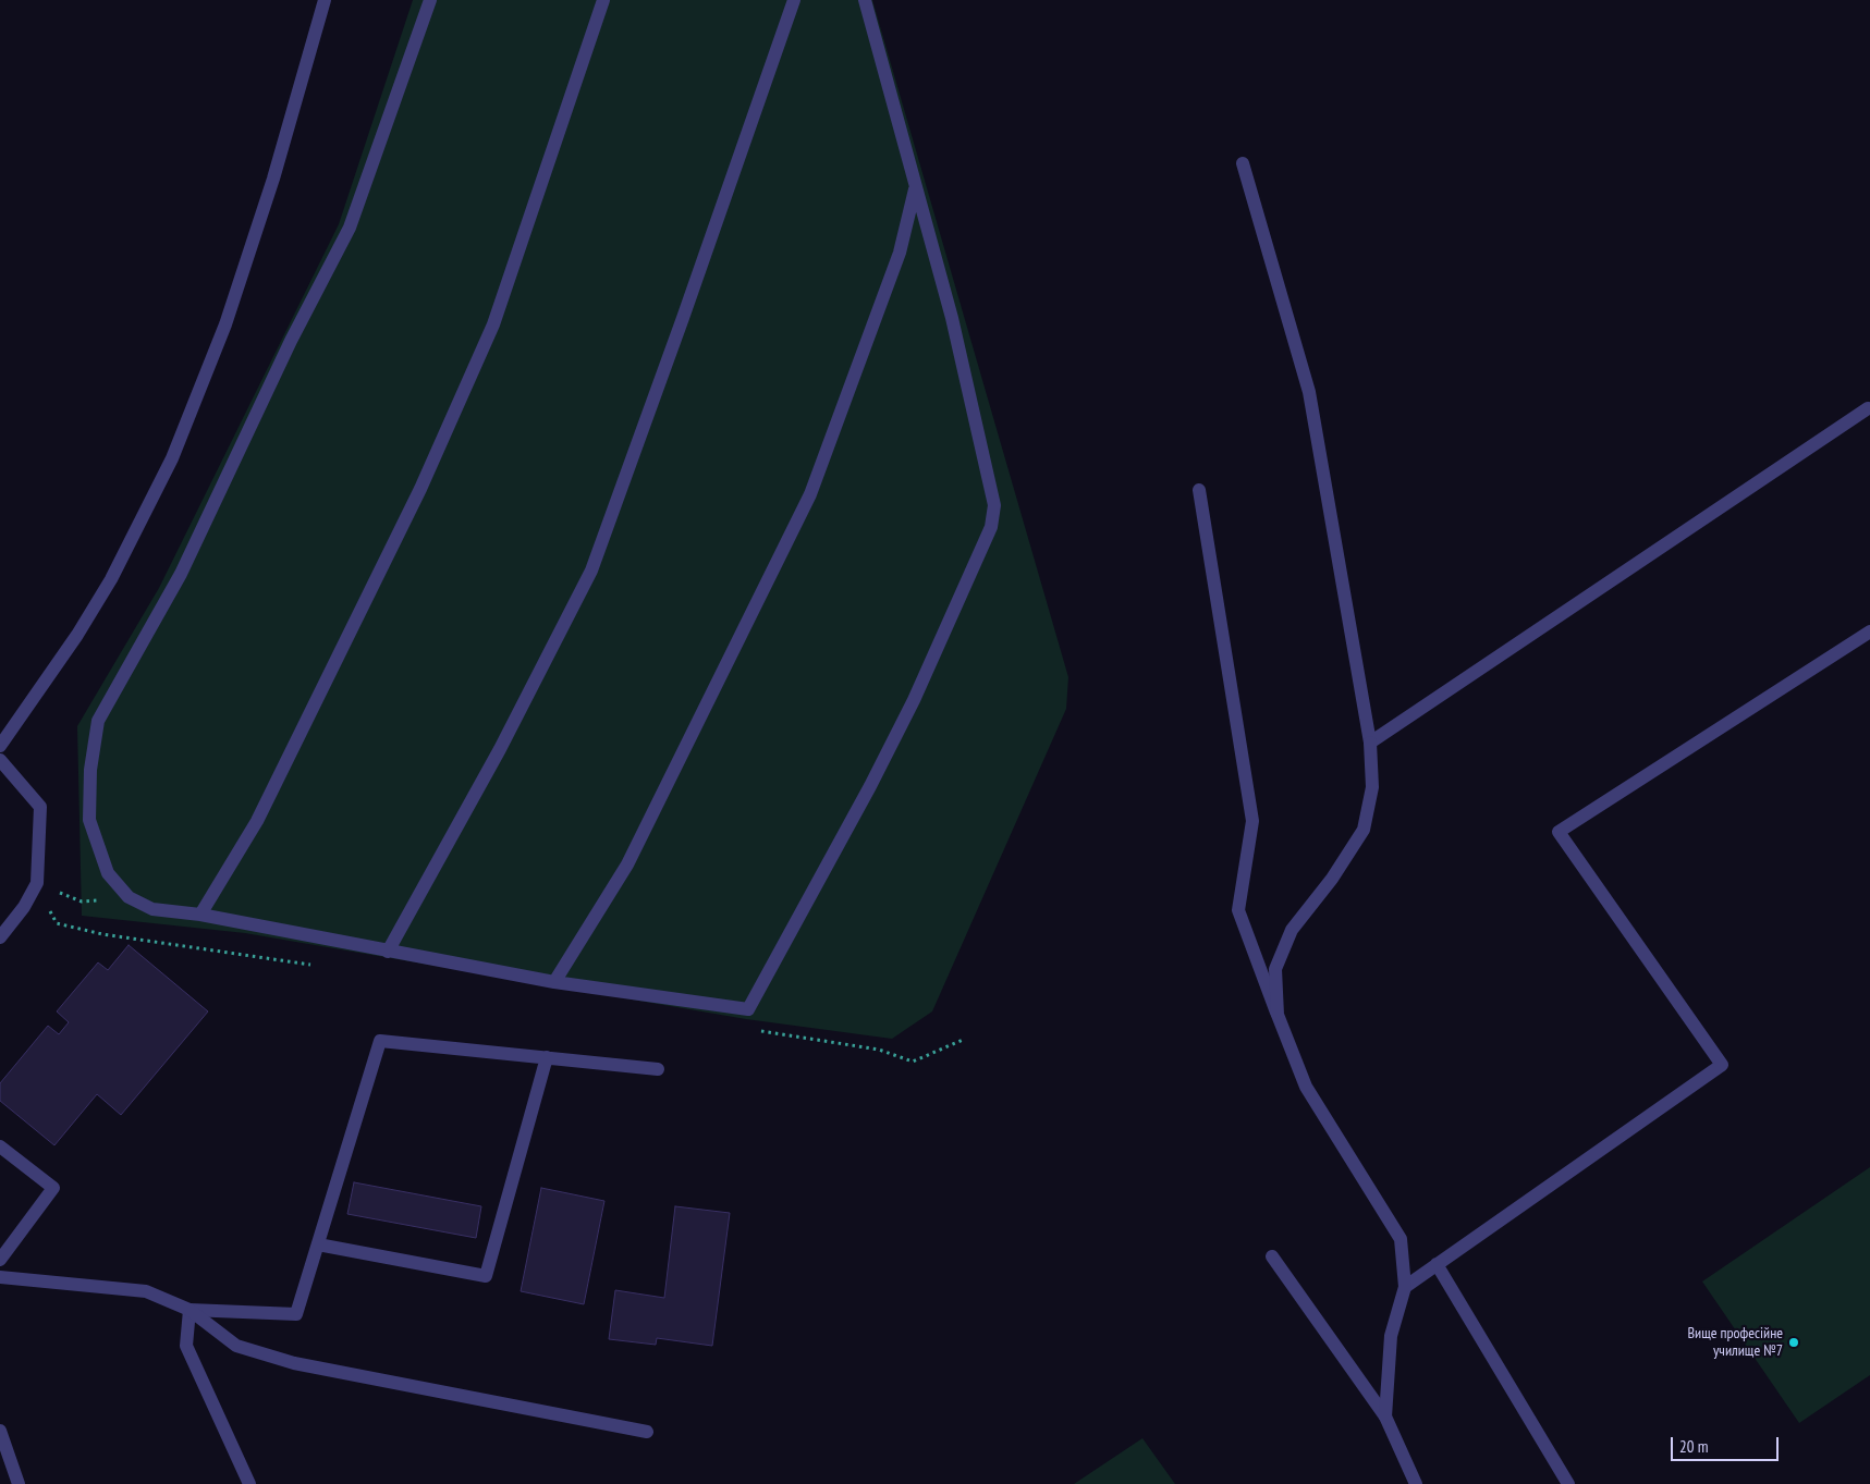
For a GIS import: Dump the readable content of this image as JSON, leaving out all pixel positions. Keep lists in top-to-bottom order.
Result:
{
  "places": ["Вище професійне училище №7"],
  "scale_bar": "20 m"
}
